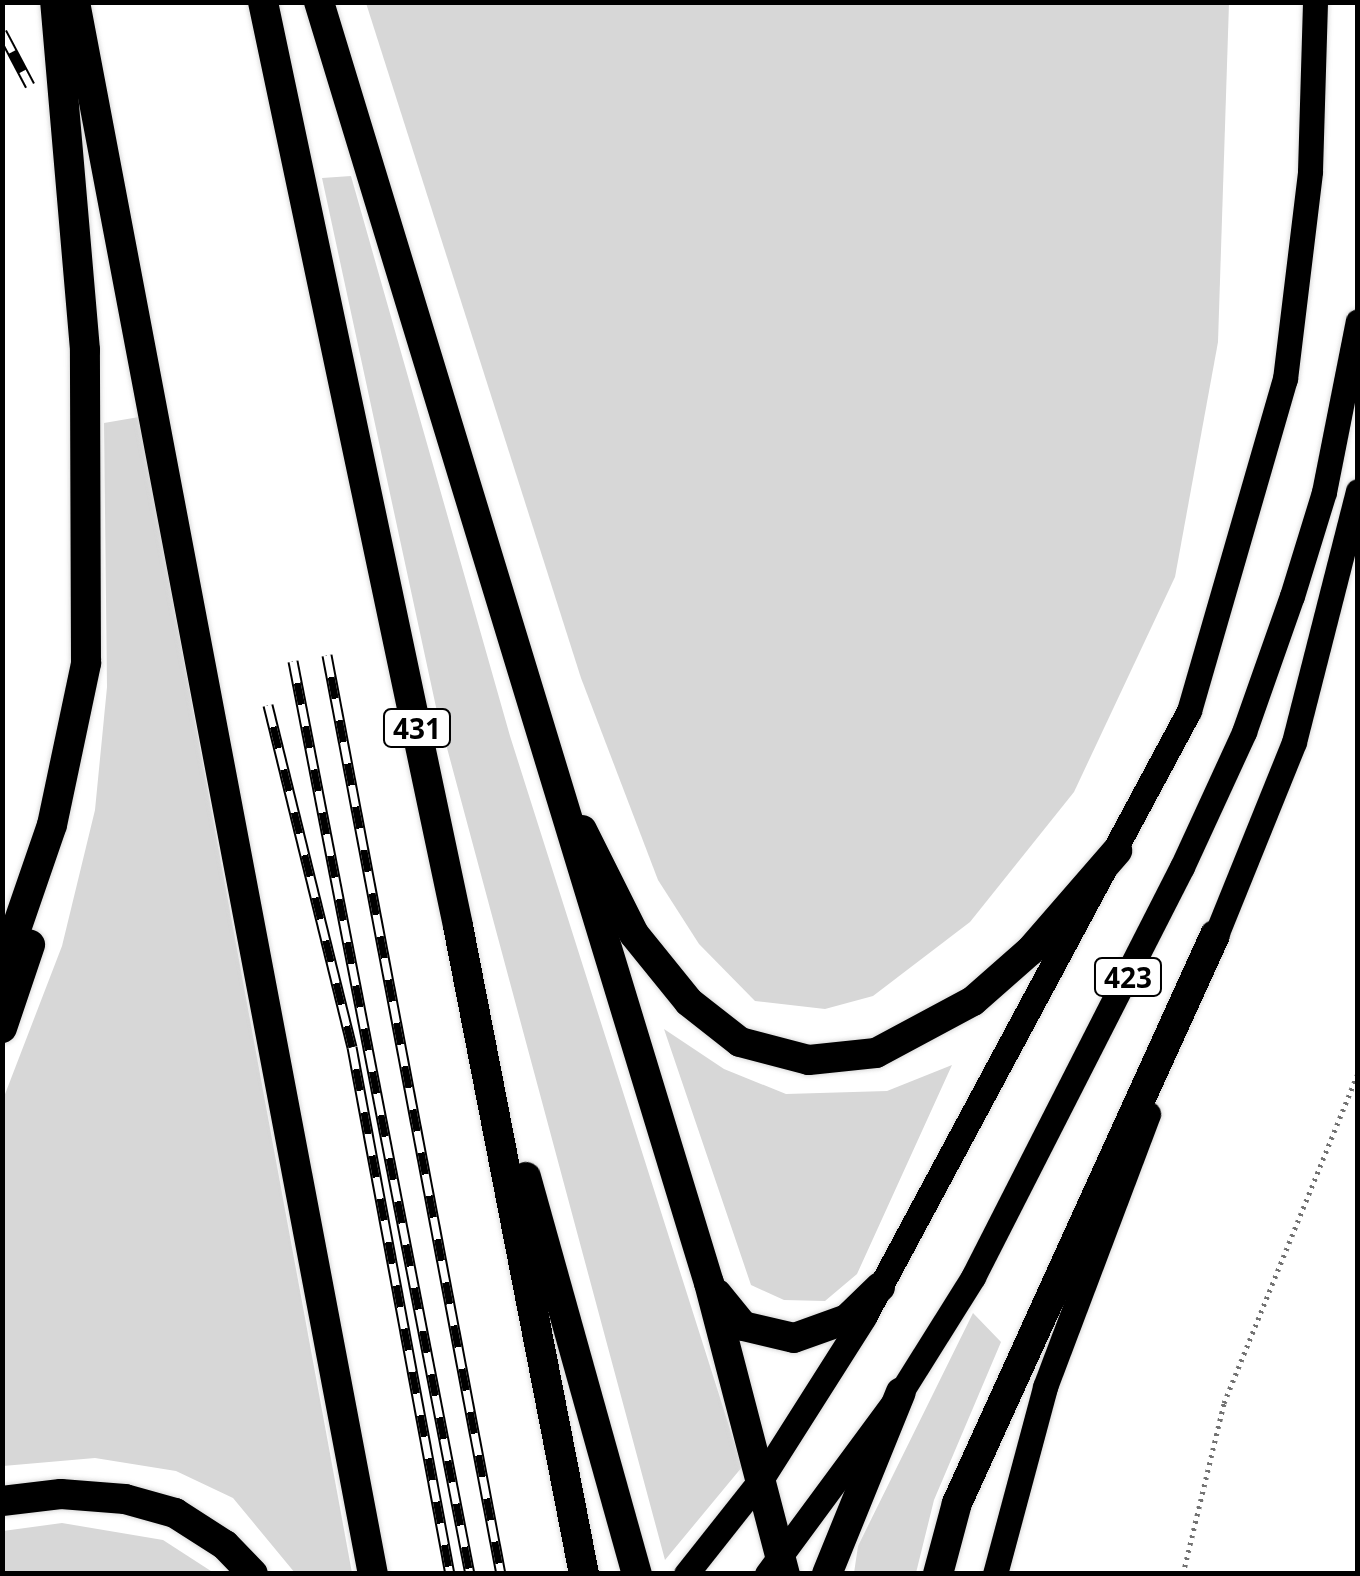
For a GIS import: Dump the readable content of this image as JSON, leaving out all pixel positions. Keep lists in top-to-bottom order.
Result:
{
  "streets": {
    "highway": ["431"],
    "main road": ["423"]
  }
}
